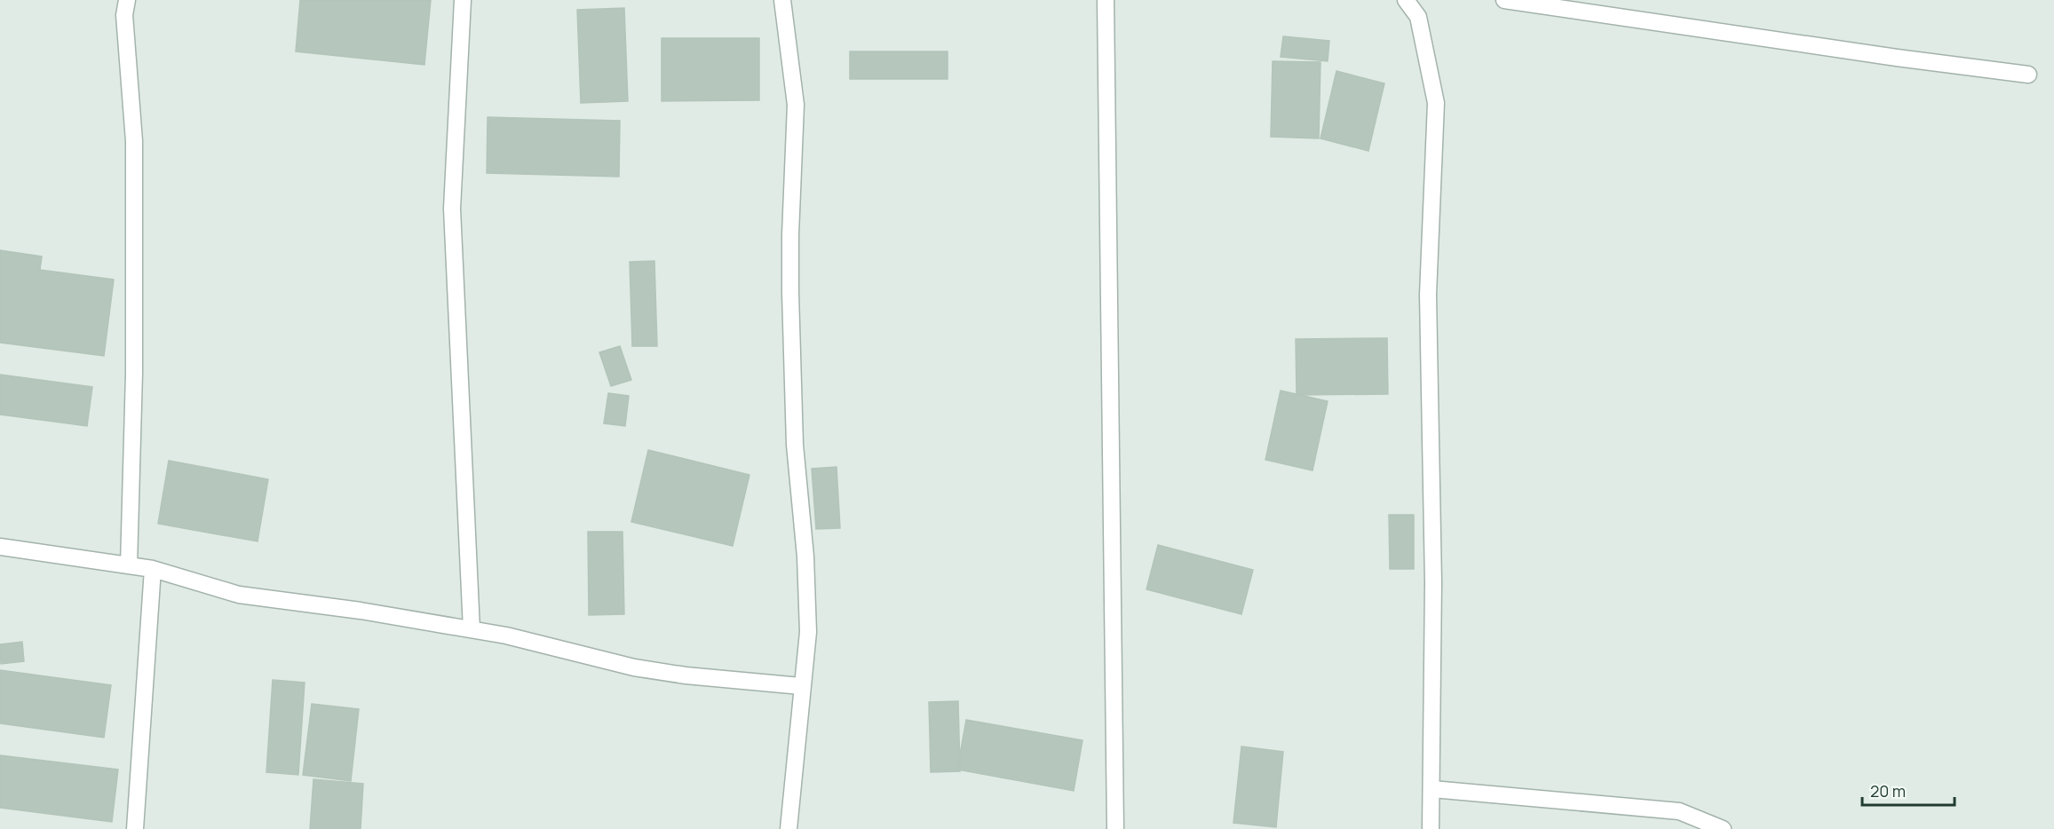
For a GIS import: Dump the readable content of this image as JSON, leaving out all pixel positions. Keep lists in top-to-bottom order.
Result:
{
  "scale_bar": "20 m"
}
